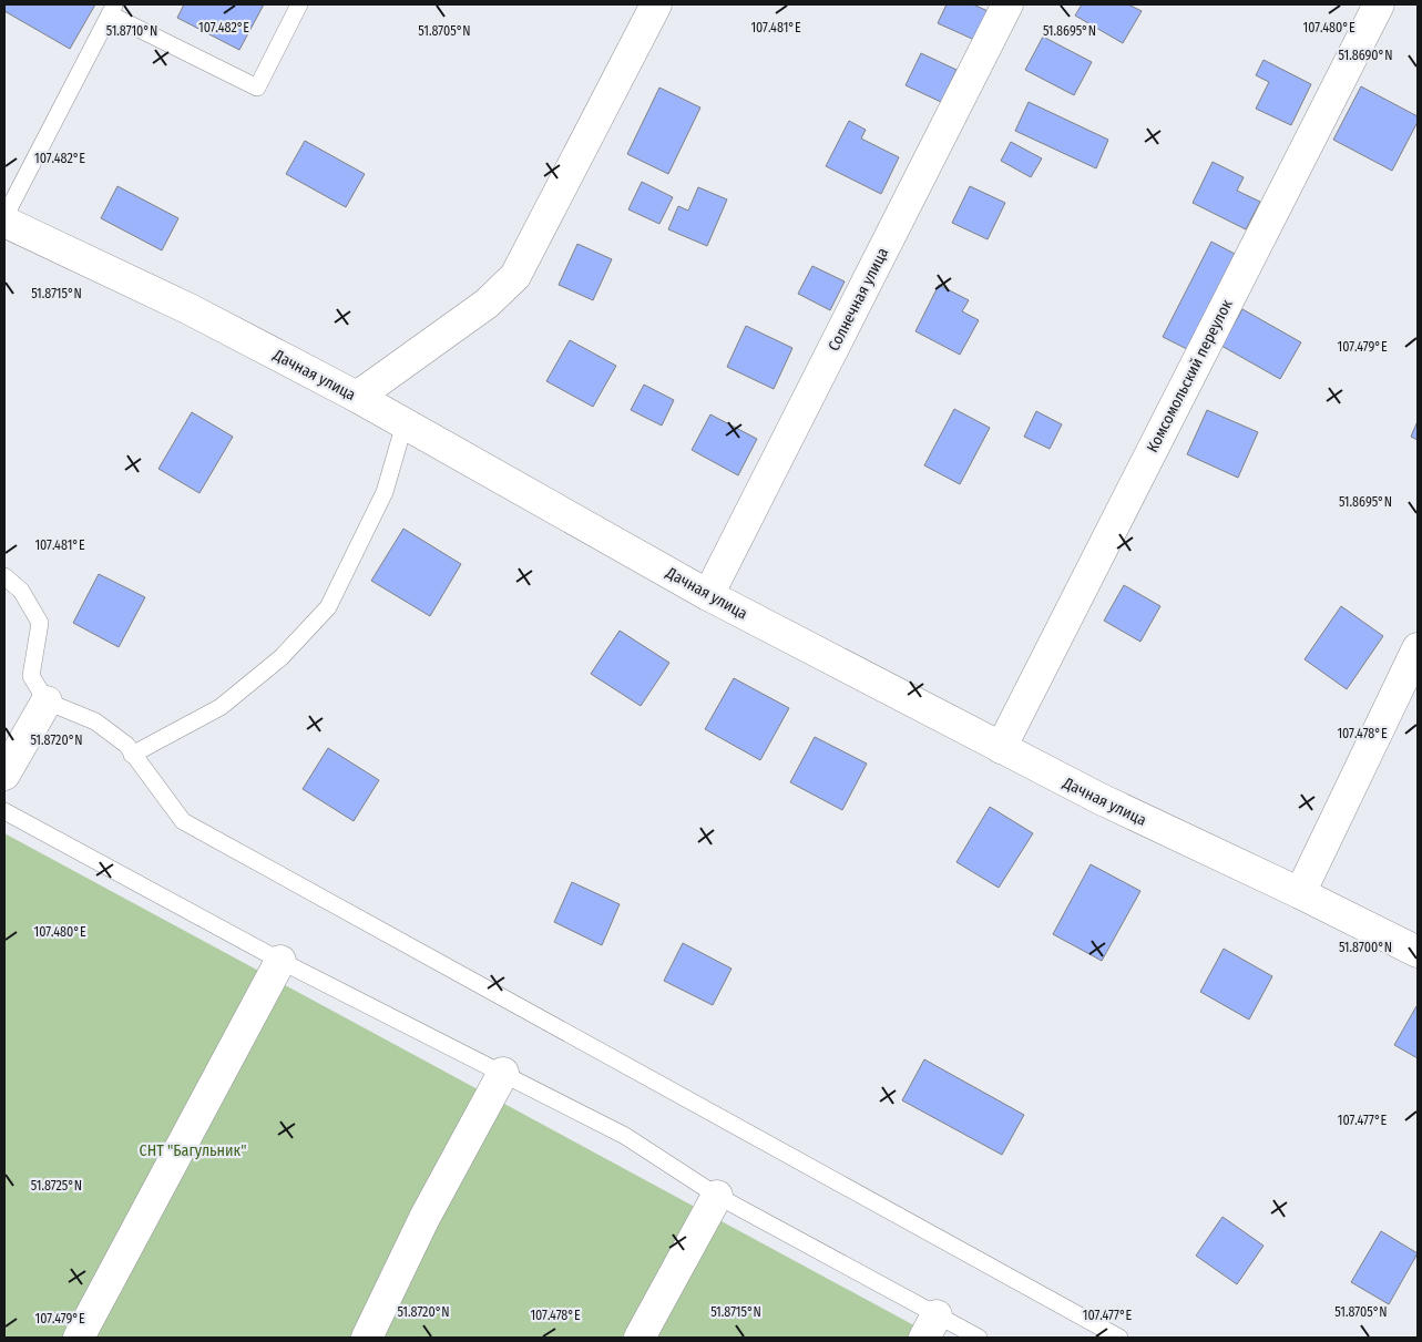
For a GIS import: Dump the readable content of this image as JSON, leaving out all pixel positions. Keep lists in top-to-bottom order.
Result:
{
  "streets": {
    "street": ["Солнечная улица", "Дачная улица", "Комсомольский переулок"]
  },
  "crossings": [
    ["Солнечная улица", "Дачная улица"],
    ["Дачная улица", "Комсомольский переулок"]
  ],
  "parks": ["СНТ \"Багульник\""],
  "coordinates": [
    "107.482°E",
    "107.481°E",
    "107.480°E",
    "51.8710°N",
    "51.8705°N",
    "51.8695°N",
    "51.8690°N",
    "51.8715°N",
    "107.479°E",
    "107.478°E",
    "51.8720°N",
    "51.8700°N",
    "107.477°E",
    "51.8725°N"
  ]
}
